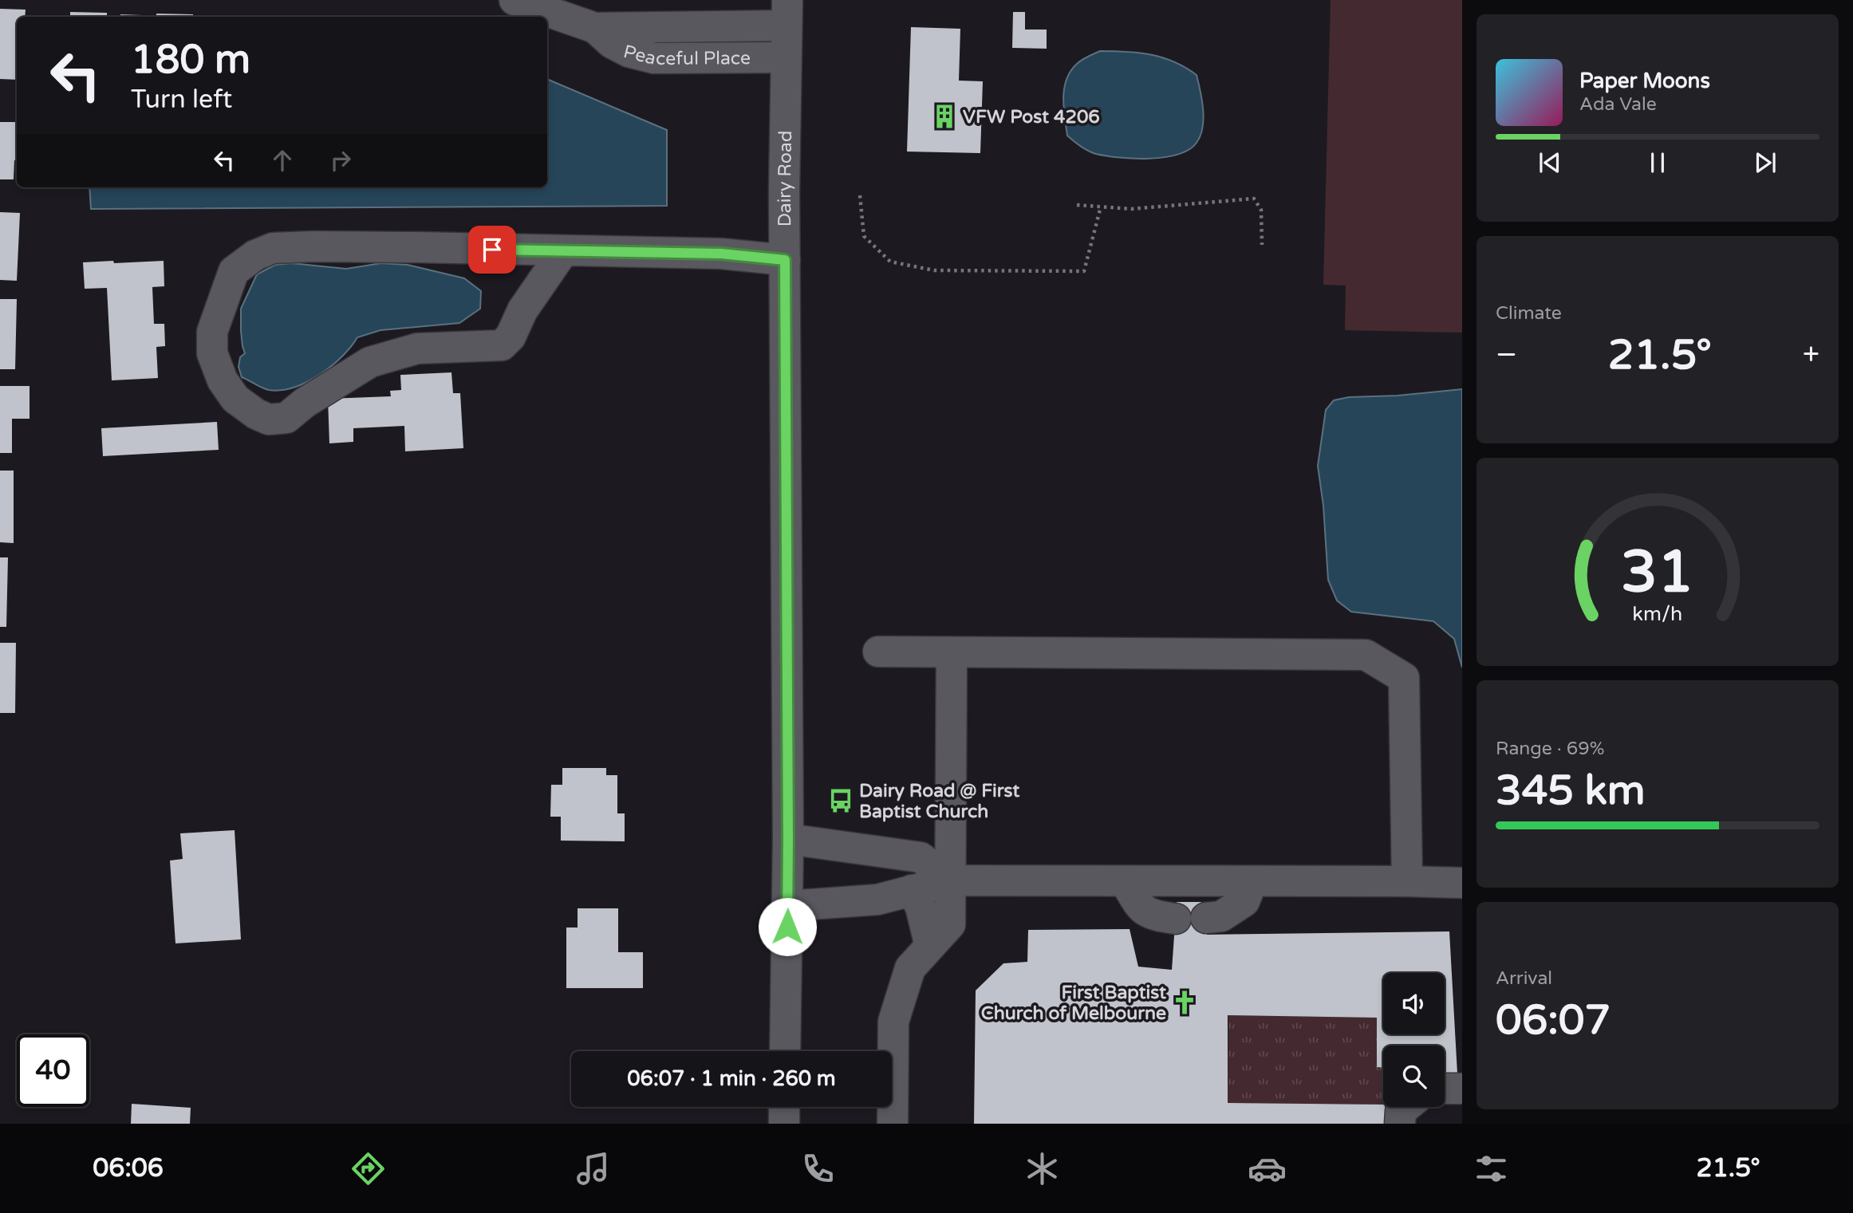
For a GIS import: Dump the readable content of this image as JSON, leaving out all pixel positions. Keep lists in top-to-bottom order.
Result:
{
  "streets": {
    "street": ["Peaceful Place", "Dairy Road"]
  },
  "crossings": [
    ["Peaceful Place", "Dairy Road"]
  ],
  "places": {
    "building": ["VFW Post 4206"],
    "bus stop": ["Dairy Road @ First Baptist Church"],
    "church": ["First Baptist Church of Melbourne"]
  },
  "page": {
    "turn": ["180 m", "Turn left"],
    "song": ["Paper Moons", "Ada Vale"],
    "tile": [
      "Climate",
      ["Range · 69%", "345 km"],
      ["Arrival", "06:07"]
    ],
    "heat": ["−", "21.5°", "+"],
    "limit": "40",
    "trip": "06:07 · 1 min · 260 m",
    "tabs": ["06:06", "21.5°"],
    "gauge": ["31", "km/h"]
  }
}
